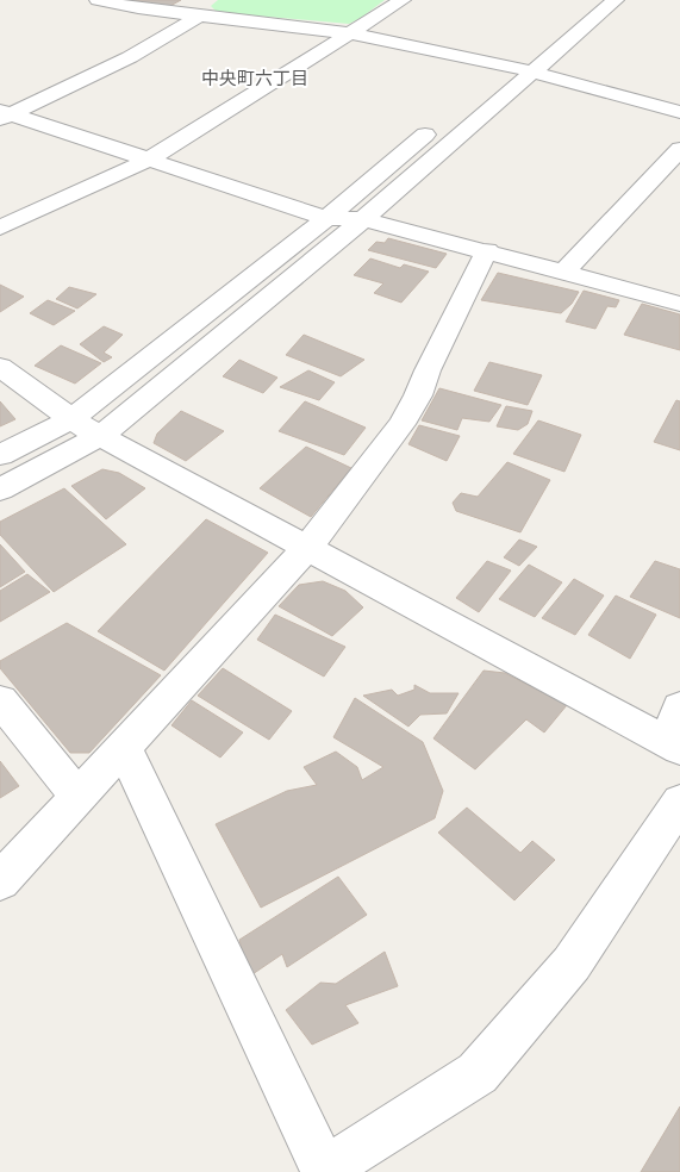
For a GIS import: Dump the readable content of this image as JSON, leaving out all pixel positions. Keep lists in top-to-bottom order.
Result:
{
  "districts": ["中央町六丁目"]
}
